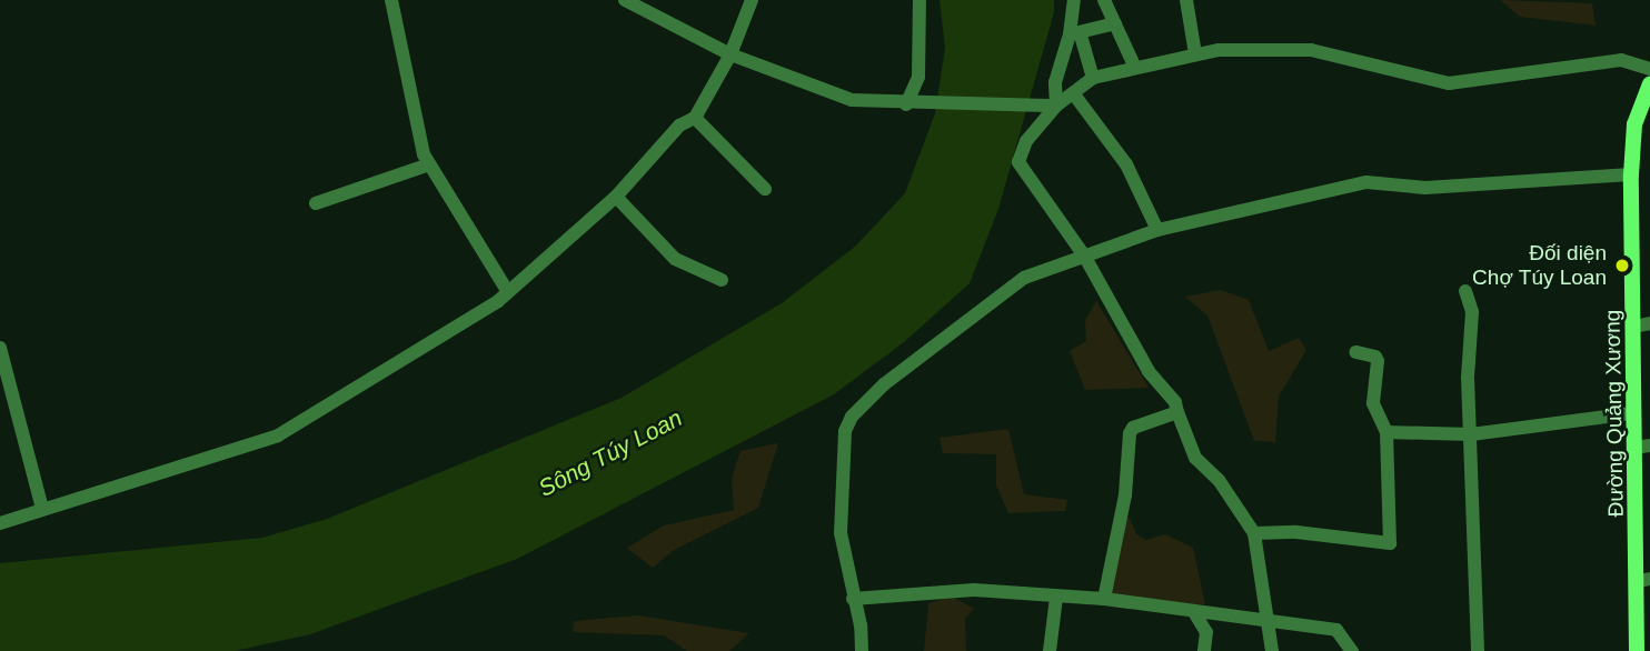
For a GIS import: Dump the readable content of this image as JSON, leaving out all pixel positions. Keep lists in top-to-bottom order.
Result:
{
  "streets": {
    "street": ["Đường Quảng Xương"]
  },
  "water": ["Sông Túy Loan"],
  "places": ["Đối diện Chợ Túy Loan"]
}
